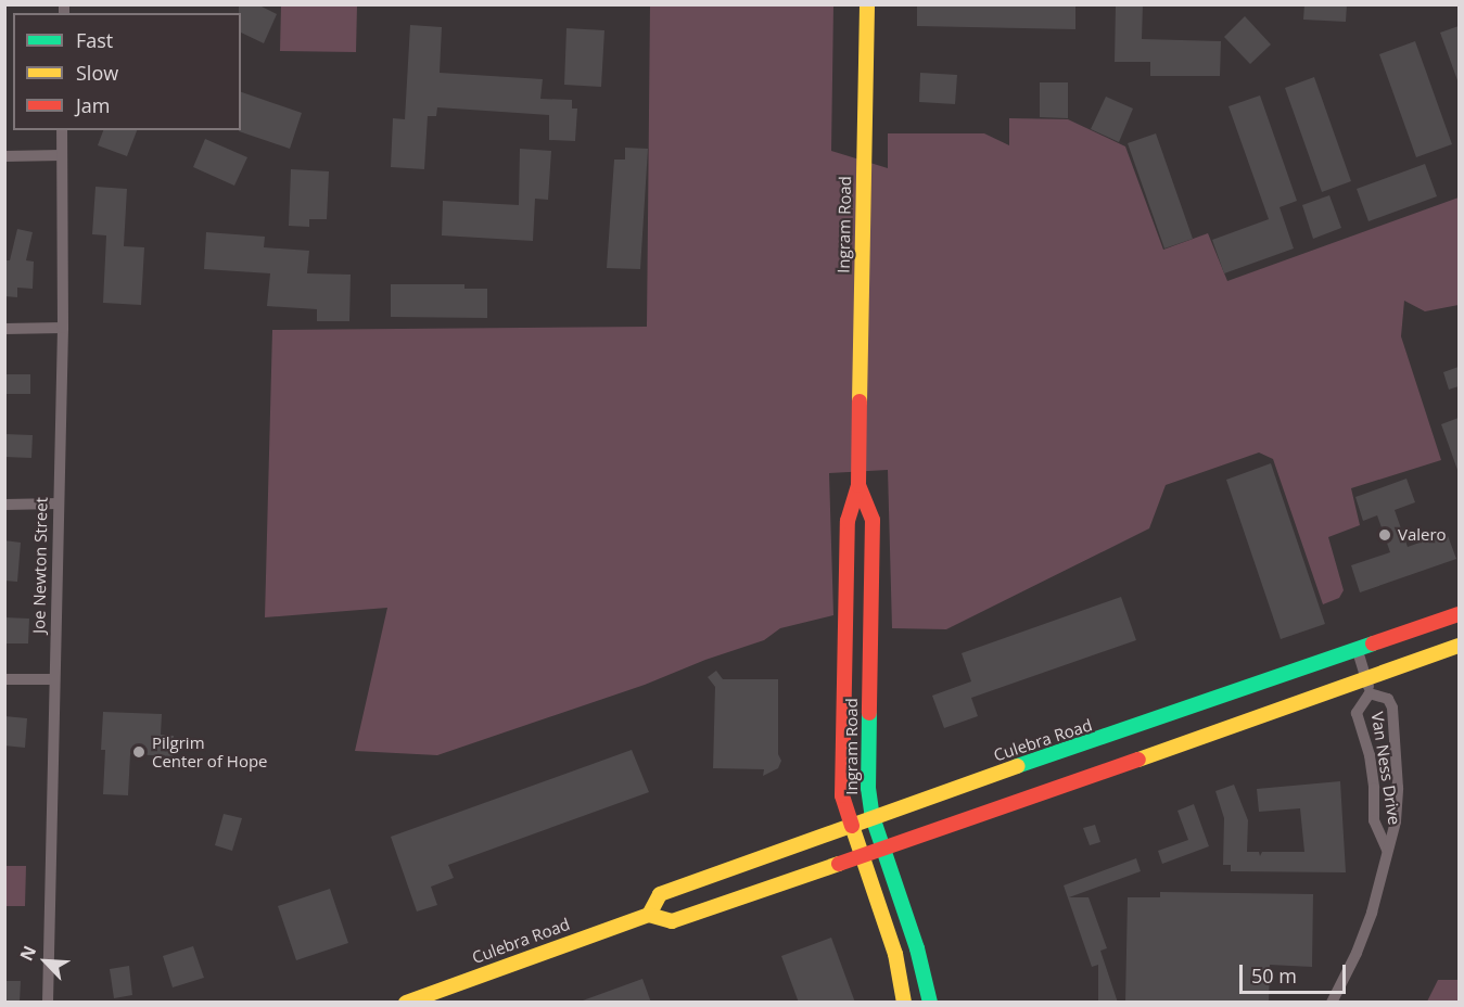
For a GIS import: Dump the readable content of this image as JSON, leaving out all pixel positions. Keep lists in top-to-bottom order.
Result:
{
  "streets": {
    "main road": ["Ingram Road", "Culebra Road"],
    "street": ["Joe Newton Street", "Van Ness Drive"]
  },
  "crossings": [
    ["Ingram Road", "Culebra Road"],
    ["Culebra Road", "Van Ness Drive"]
  ],
  "places": ["Valero", "Pilgrim Center of Hope"],
  "legend": ["Fast", "Slow", "Jam"],
  "scale_bar": "50 m",
  "north": "top left"
}
